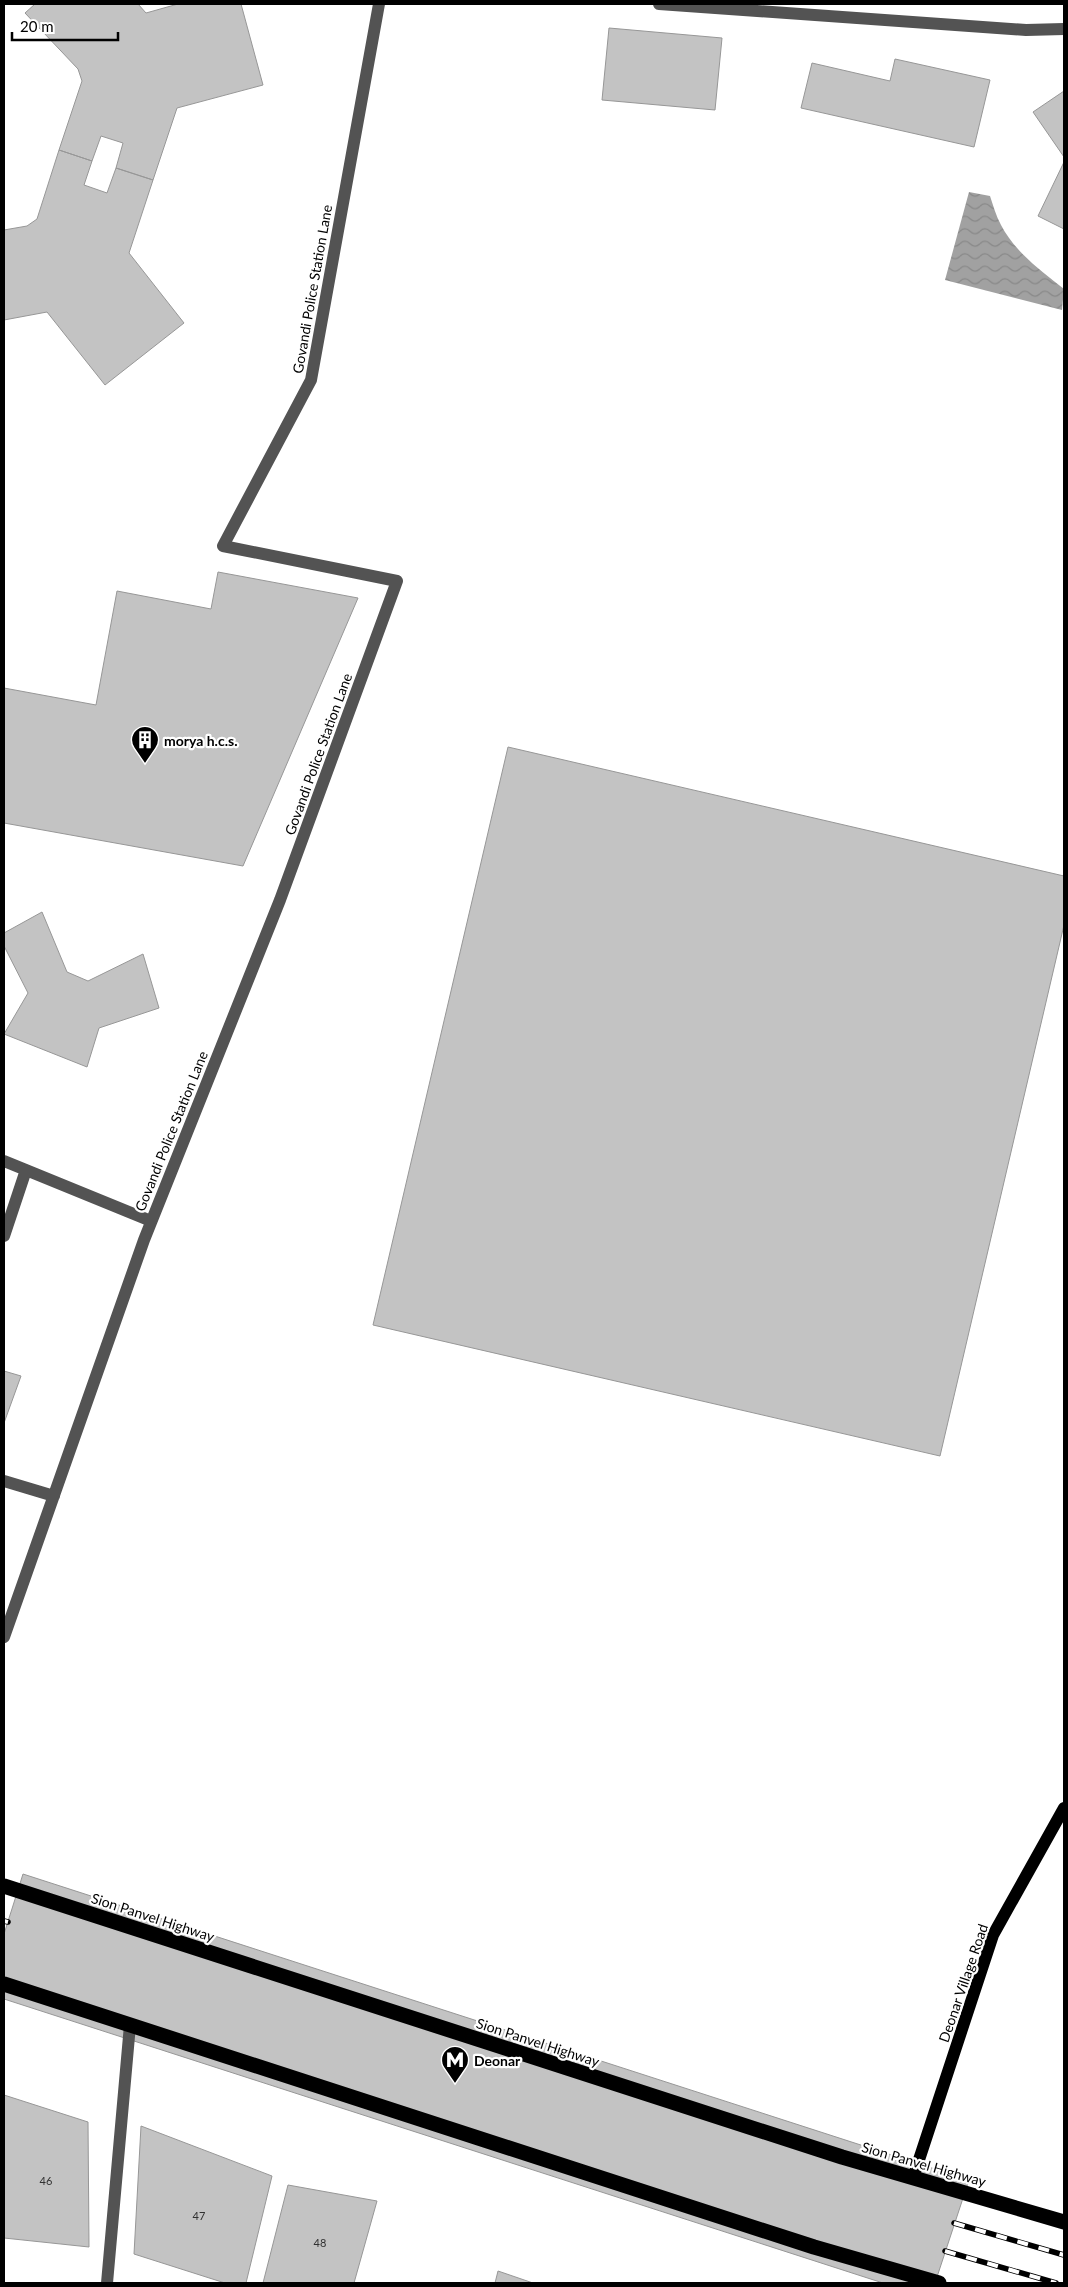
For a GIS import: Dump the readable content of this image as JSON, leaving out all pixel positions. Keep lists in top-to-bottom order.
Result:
{
  "streets": {
    "highway": ["Sion Panvel Highway"],
    "main road": ["Deonar Village Road"],
    "street": ["Govandi Police Station Lane"]
  },
  "crossings": [
    ["Sion Panvel Highway", "Deonar Village Road"]
  ],
  "places": {
    "building": ["morya h.c.s."],
    "metro station": ["Deonar"]
  },
  "house_numbers": ["46", "47", "48"],
  "scale_bar": "20 m"
}
